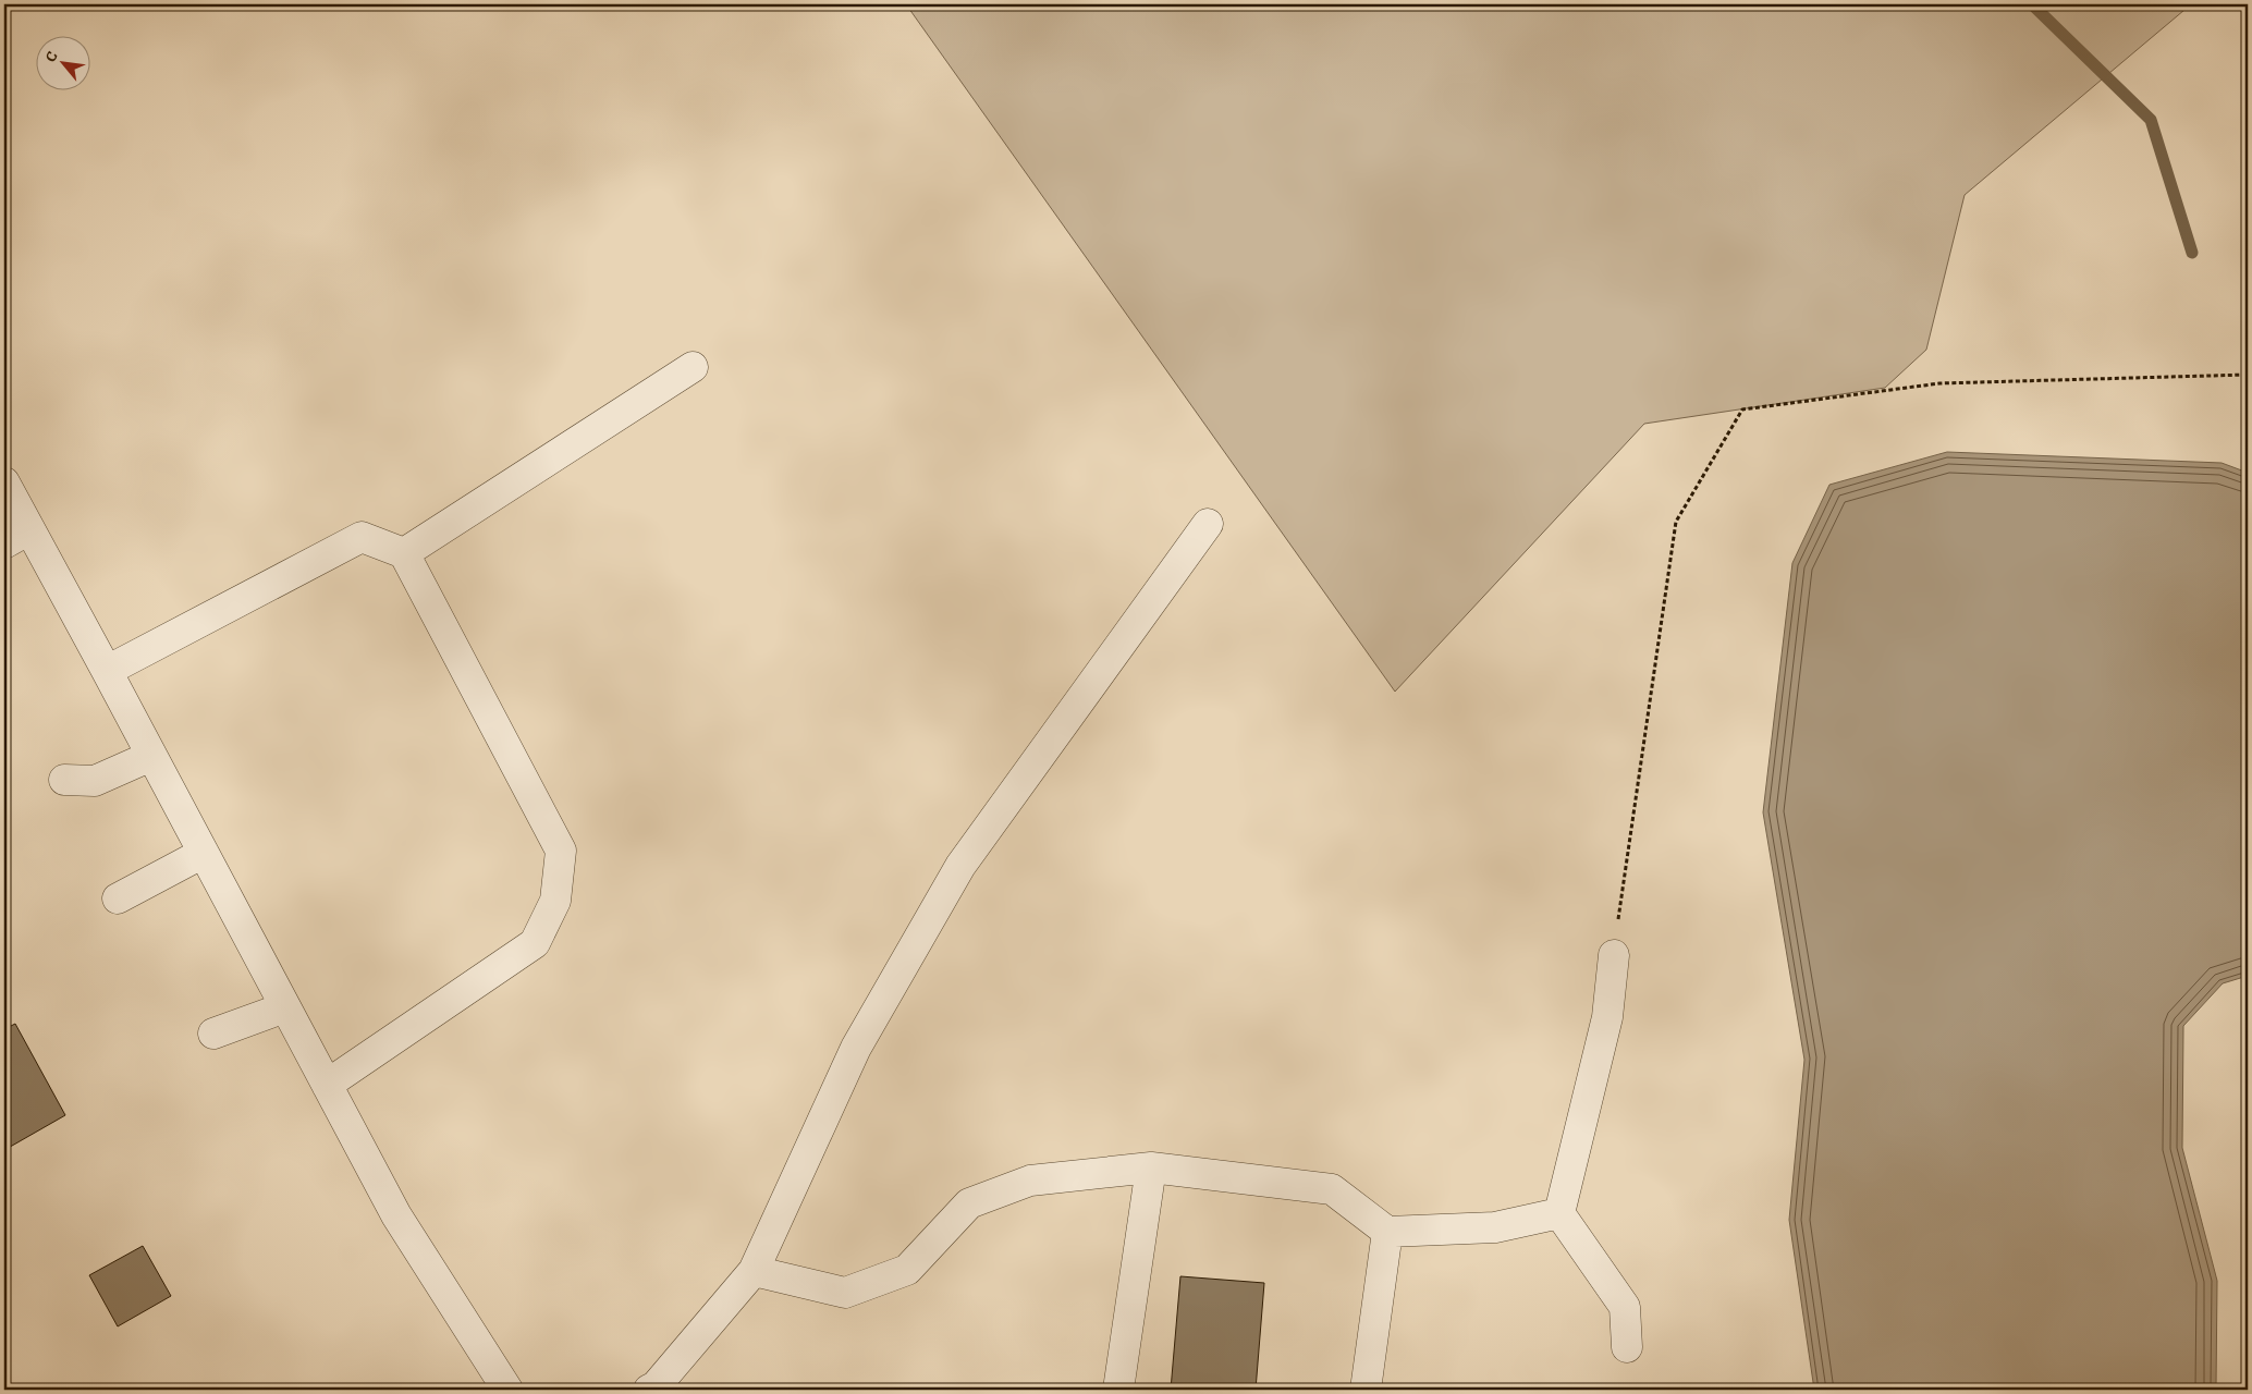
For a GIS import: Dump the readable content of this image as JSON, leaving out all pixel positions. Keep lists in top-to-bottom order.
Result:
{
  "north": "top left"
}
